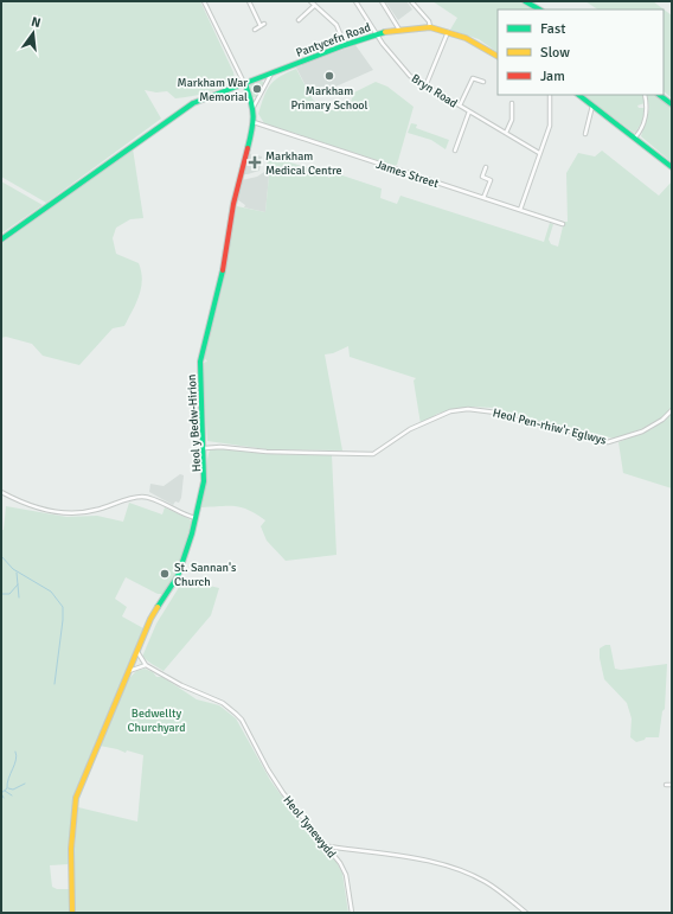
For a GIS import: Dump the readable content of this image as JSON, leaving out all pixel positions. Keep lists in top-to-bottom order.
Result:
{
  "streets": {
    "street": [
      "Pantycefn Road",
      "Bryn Road",
      "James Street",
      "Heol y Bedw-Hirion",
      "Heol Pen-rhiw'r Eglwys",
      "Heol Tynewydd"
    ]
  },
  "crossings": [
    ["Pantycefn Road", "Bryn Road"],
    ["Pantycefn Road", "Heol y Bedw-Hirion"],
    ["James Street", "Heol y Bedw-Hirion"],
    ["Heol y Bedw-Hirion", "Heol Pen-rhiw'r Eglwys"]
  ],
  "parks": ["Bedwellty Churchyard"],
  "places": {
    "other": ["Markham Primary School", "Markham War Memorial", "St. Sannan's Church"],
    "health": ["Markham Medical Centre"]
  },
  "legend": ["Fast", "Slow", "Jam"],
  "north": "top"
}
